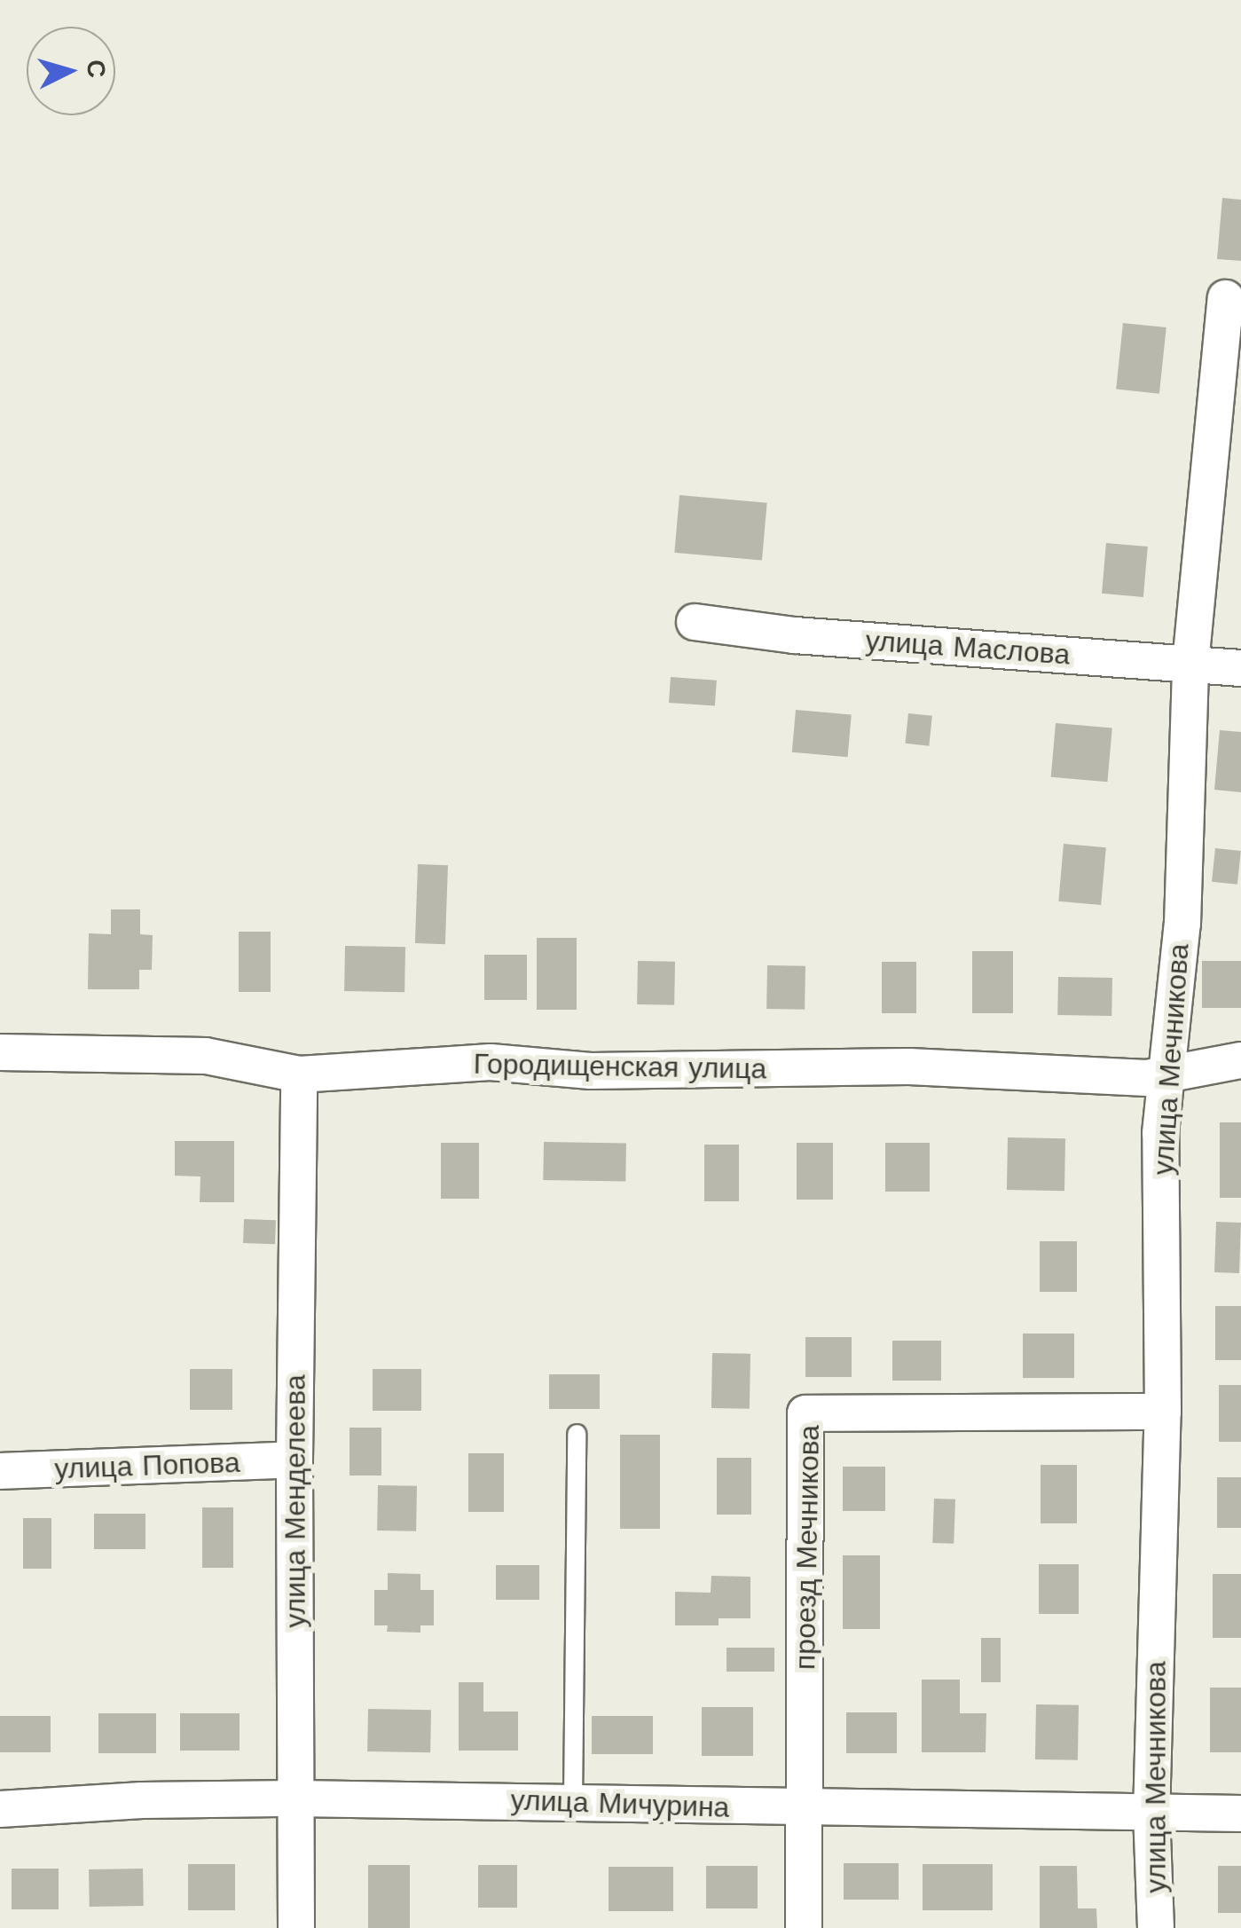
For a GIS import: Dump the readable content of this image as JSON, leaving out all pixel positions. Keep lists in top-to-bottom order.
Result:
{
  "streets": {
    "street": [
      "улица Маслова",
      "улица Мечникова",
      "Городищенская улица",
      "улица Попова",
      "улица Менделеева",
      "проезд Мечникова",
      "улица Мичурина"
    ]
  },
  "crossings": [
    ["улица Маслова", "улица Мечникова"],
    ["улица Мечникова", "Городищенская улица"],
    ["улица Мечникова", "проезд Мечникова"],
    ["улица Мечникова", "улица Мичурина"],
    ["Городищенская улица", "улица Менделеева"],
    ["улица Попова", "улица Менделеева"],
    ["улица Менделеева", "улица Мичурина"],
    ["проезд Мечникова", "улица Мичурина"]
  ],
  "north": "right"
}
